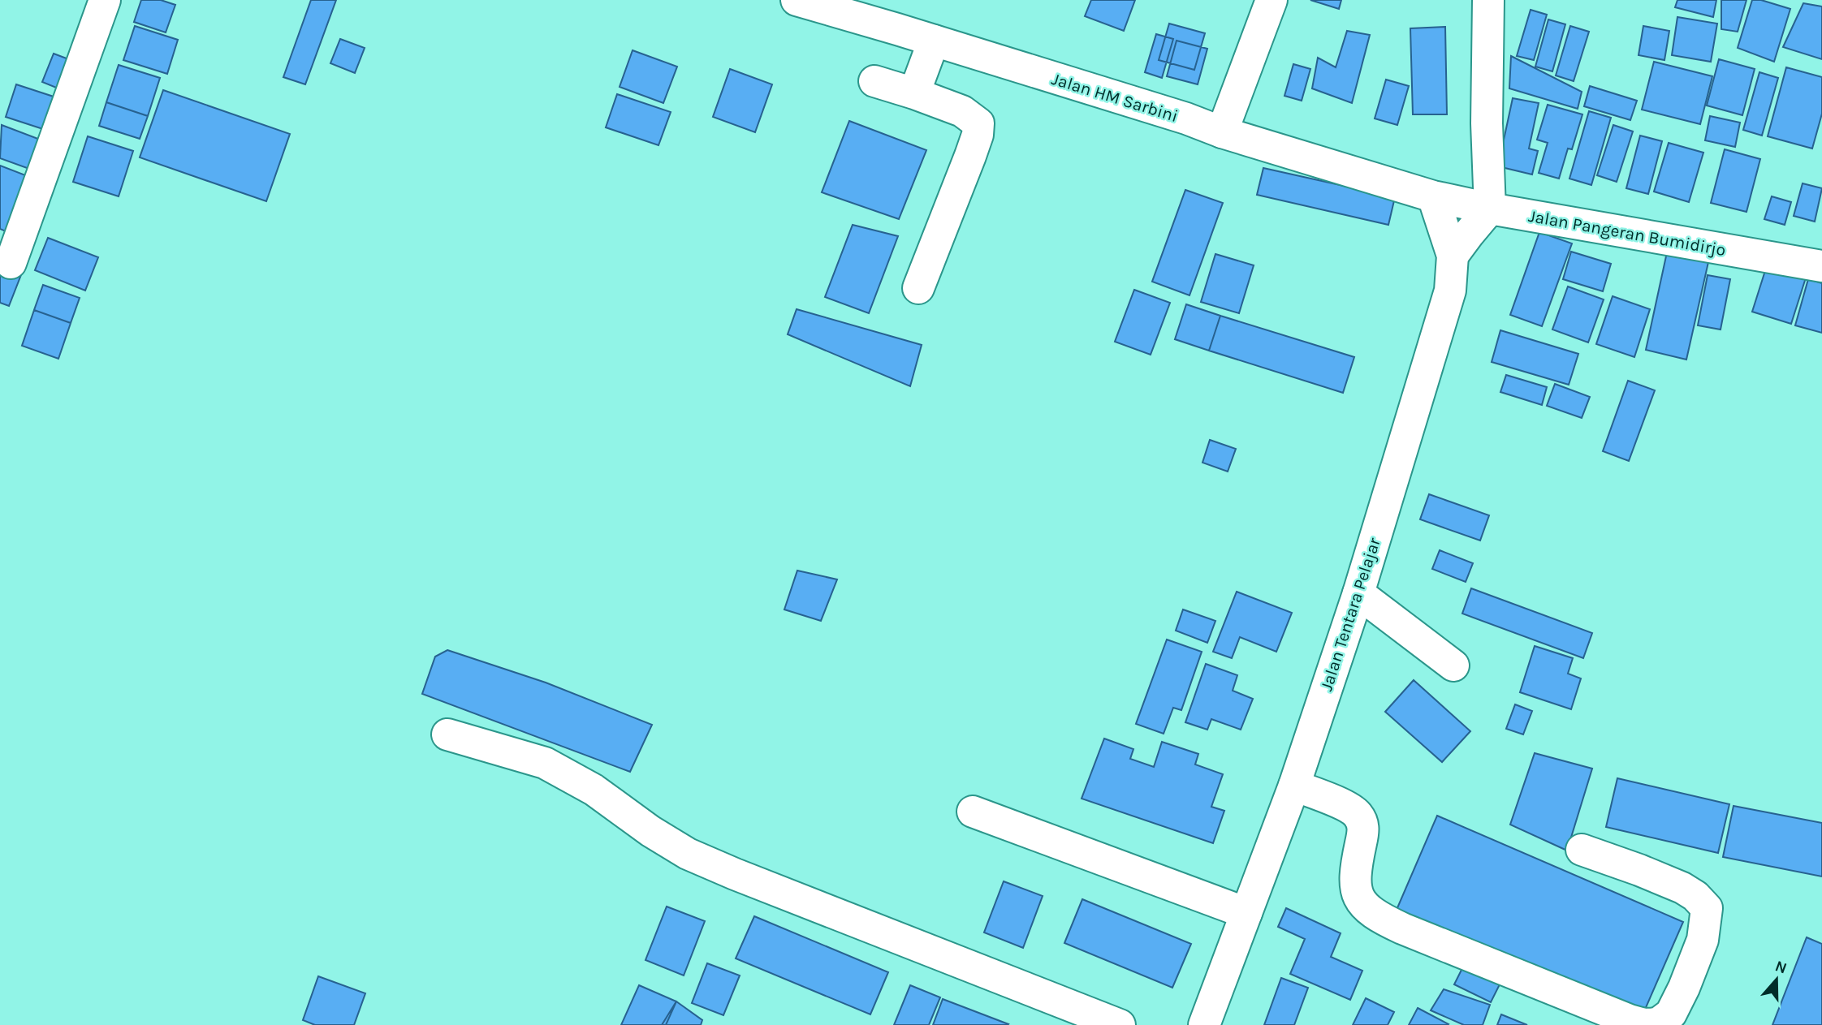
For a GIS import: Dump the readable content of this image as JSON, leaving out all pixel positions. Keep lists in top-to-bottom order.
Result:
{
  "streets": {
    "main road": ["Jalan HM Sarbini", "Jalan Pangeran Bumidirjo", "Jalan Tentara Pelajar"]
  },
  "crossings": [
    ["Jalan HM Sarbini", "Jalan Pangeran Bumidirjo"],
    ["Jalan HM Sarbini", "Jalan Tentara Pelajar"],
    ["Jalan Pangeran Bumidirjo", "Jalan Tentara Pelajar"]
  ],
  "north": "top"
}
